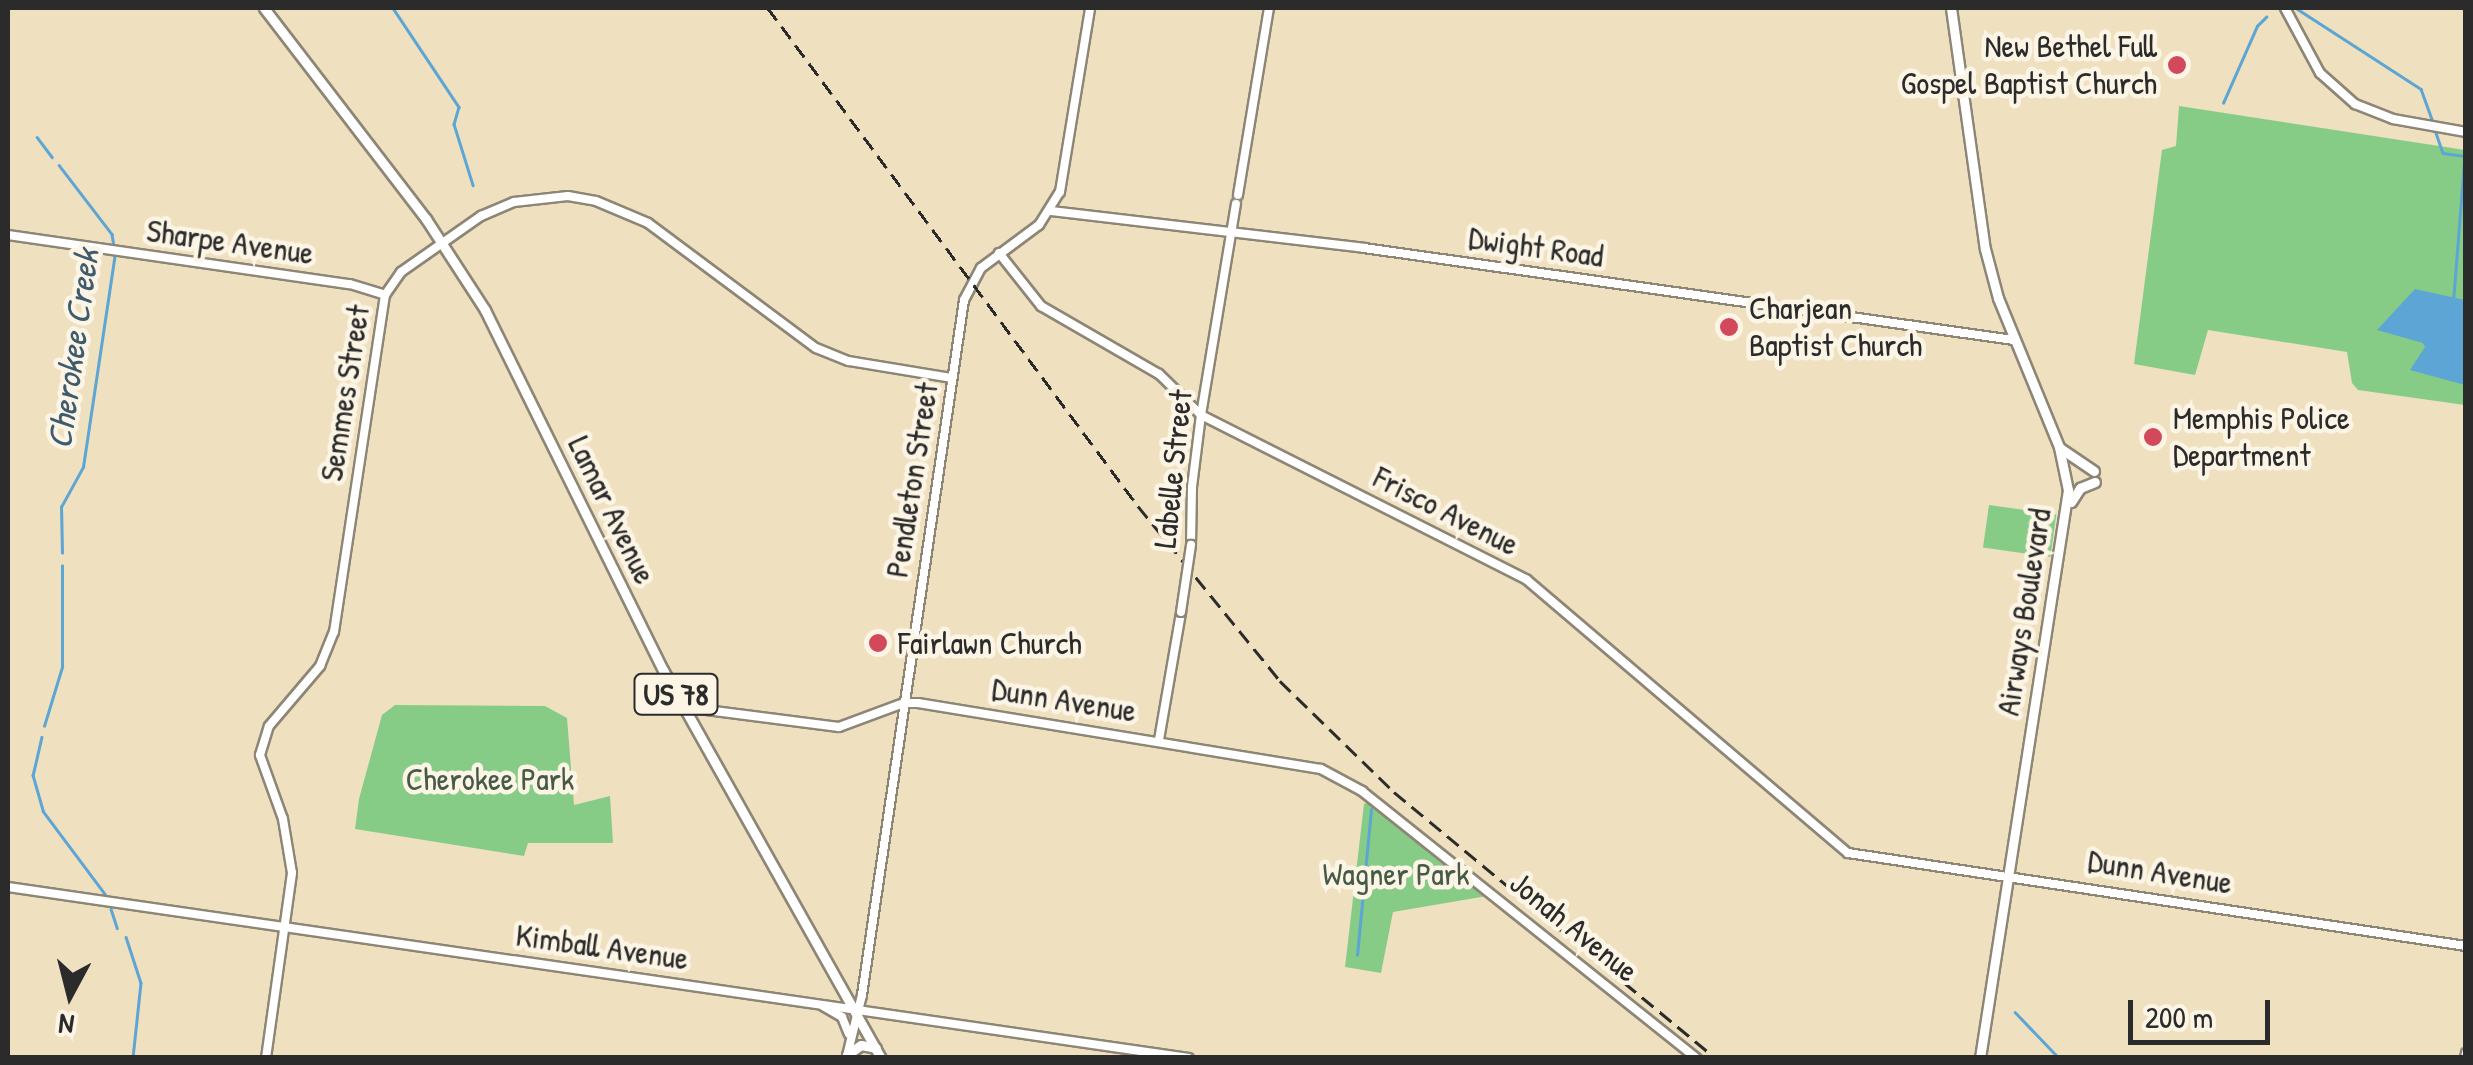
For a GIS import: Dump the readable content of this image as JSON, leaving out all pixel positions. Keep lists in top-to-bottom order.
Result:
{
  "streets": {
    "main road": ["Lamar Avenue", "Airways Boulevard", "US 78"],
    "street": [
      "Sharpe Avenue",
      "Dwight Road",
      "Semmes Street",
      "Labelle Street",
      "Pendleton Street",
      "Frisco Avenue",
      "Dunn Avenue",
      "Jonah Avenue",
      "Kimball Avenue"
    ]
  },
  "crossings": [
    ["Sharpe Avenue", "Semmes Street"],
    ["Dwight Road", "Labelle Street"],
    ["Dwight Road", "Pendleton Street"],
    ["Dwight Road", "Airways Boulevard"],
    ["Semmes Street", "Pendleton Street"],
    ["Semmes Street", "Lamar Avenue"],
    ["Semmes Street", "Kimball Avenue"],
    ["Labelle Street", "Frisco Avenue"],
    ["Labelle Street", "Dunn Avenue"],
    ["Pendleton Street", "Lamar Avenue"],
    ["Pendleton Street", "Frisco Avenue"],
    ["Pendleton Street", "Dunn Avenue"],
    ["Pendleton Street", "Kimball Avenue"],
    ["Lamar Avenue", "Dunn Avenue"],
    ["Lamar Avenue", "Kimball Avenue"],
    ["Frisco Avenue", "Dunn Avenue"],
    ["Airways Boulevard", "Dunn Avenue"],
    ["Dunn Avenue", "Jonah Avenue"]
  ],
  "water": ["Cherokee Creek"],
  "parks": ["Cherokee Park", "Wagner Park"],
  "places": [
    "New Bethel Full Gospel Baptist Church",
    "Charjean Baptist Church",
    "Memphis Police Department",
    "Fairlawn Church"
  ],
  "scale_bar": "200 m",
  "north": "bottom"
}
